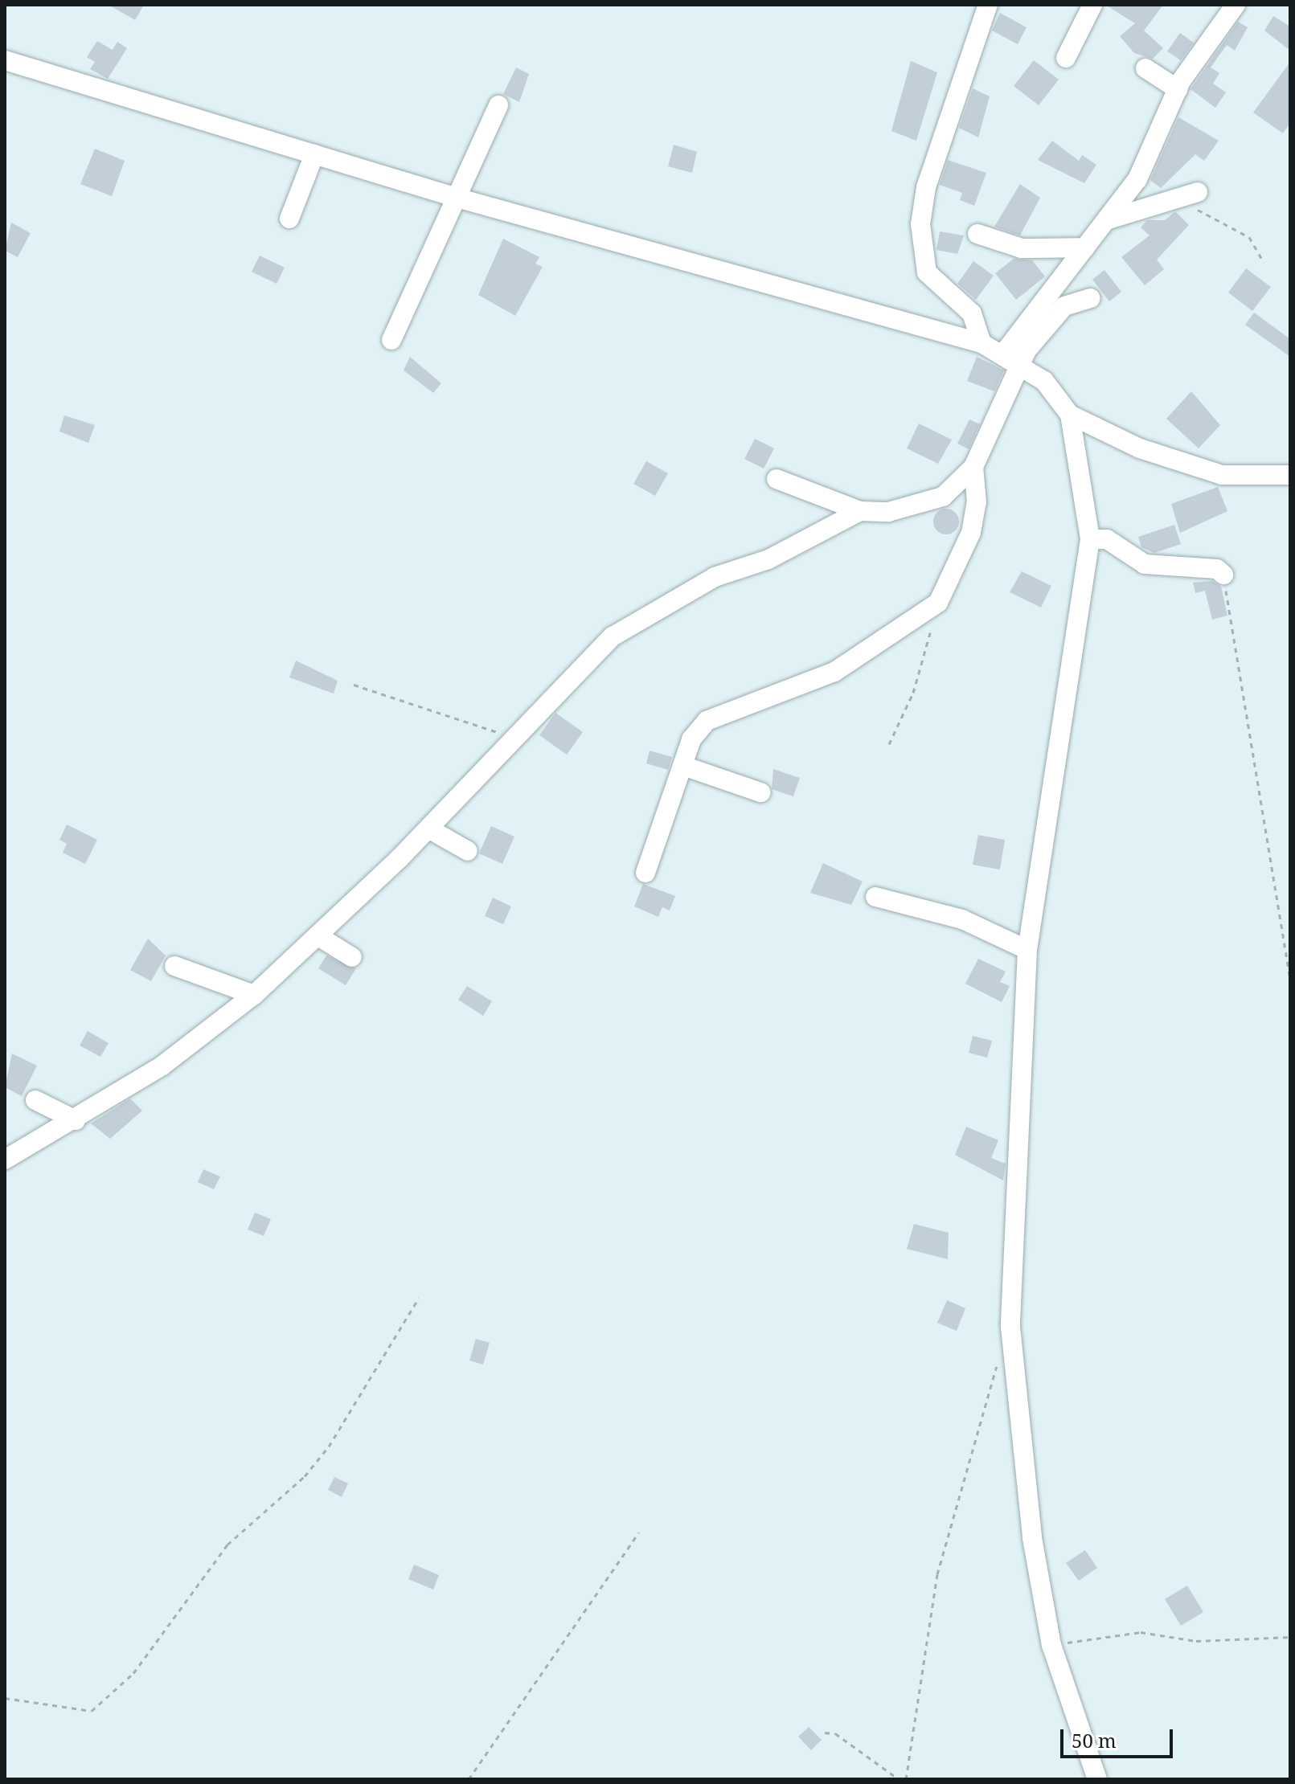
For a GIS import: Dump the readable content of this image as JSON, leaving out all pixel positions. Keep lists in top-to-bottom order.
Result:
{
  "scale_bar": "50 m"
}
